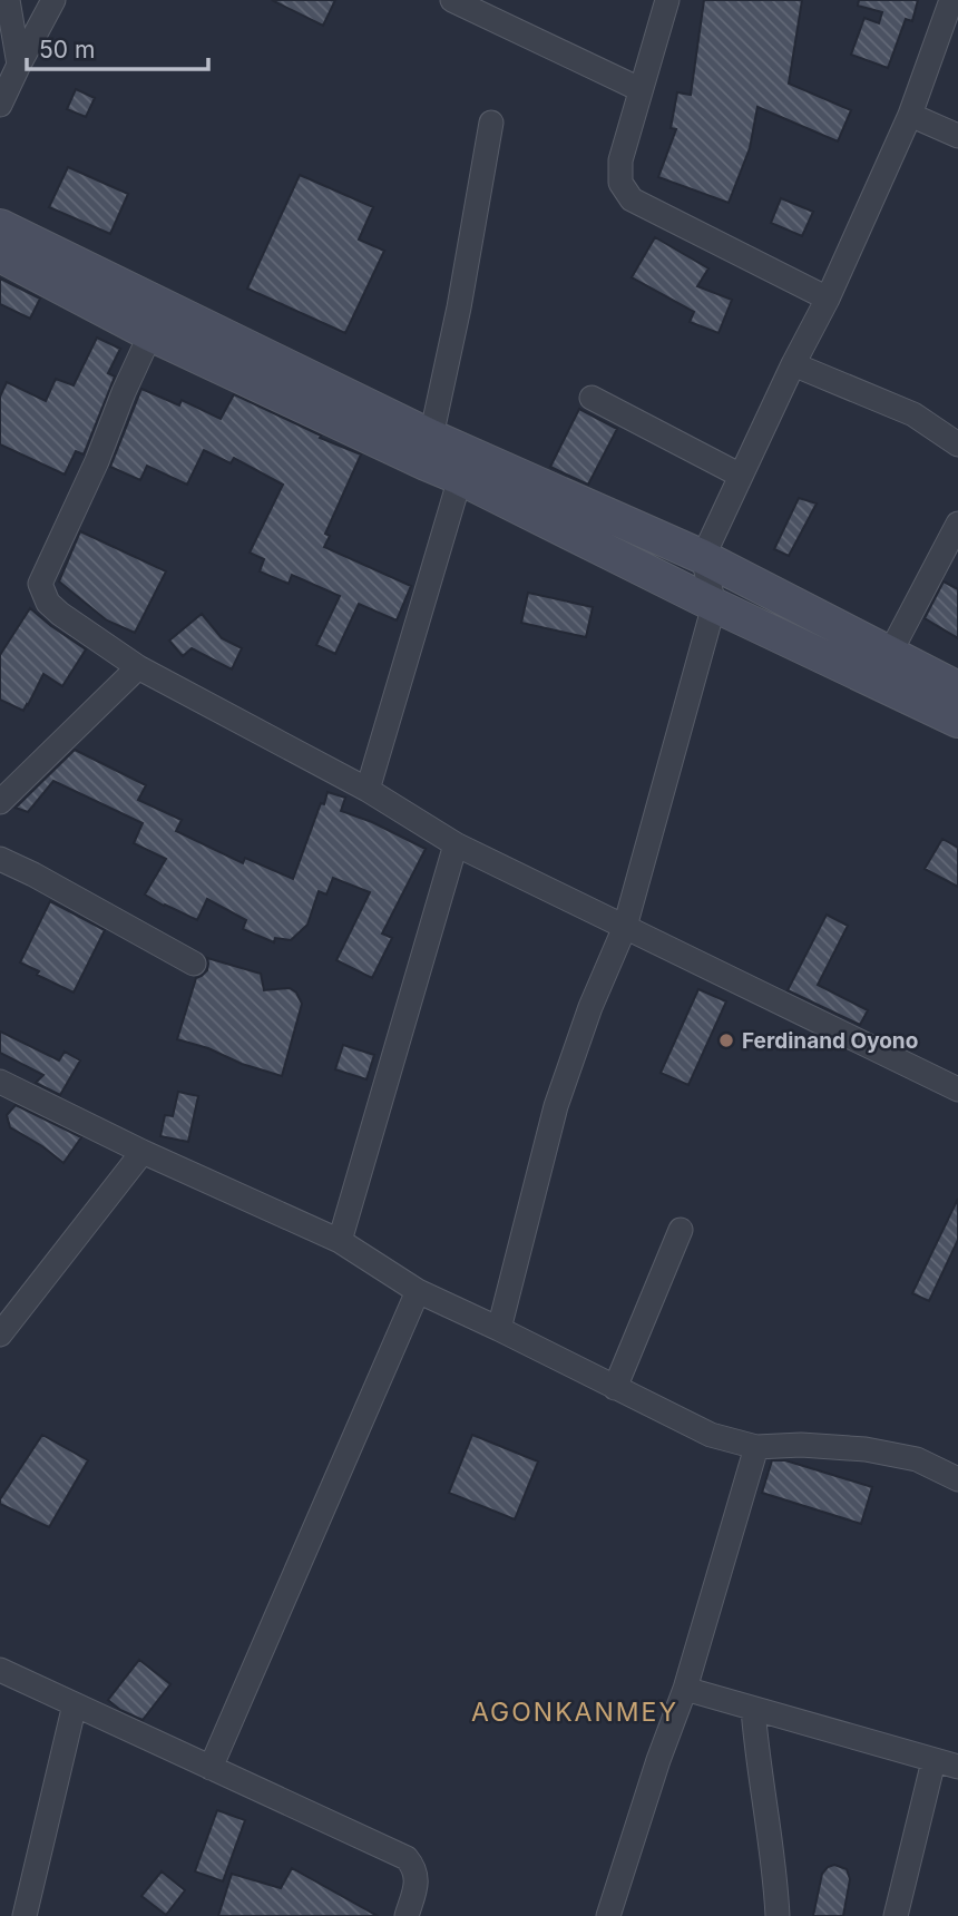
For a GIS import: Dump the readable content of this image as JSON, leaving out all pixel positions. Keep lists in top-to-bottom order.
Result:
{
  "districts": ["AGONKANMEY"],
  "places": ["Ferdinand Oyono"],
  "scale_bar": "50 m"
}
